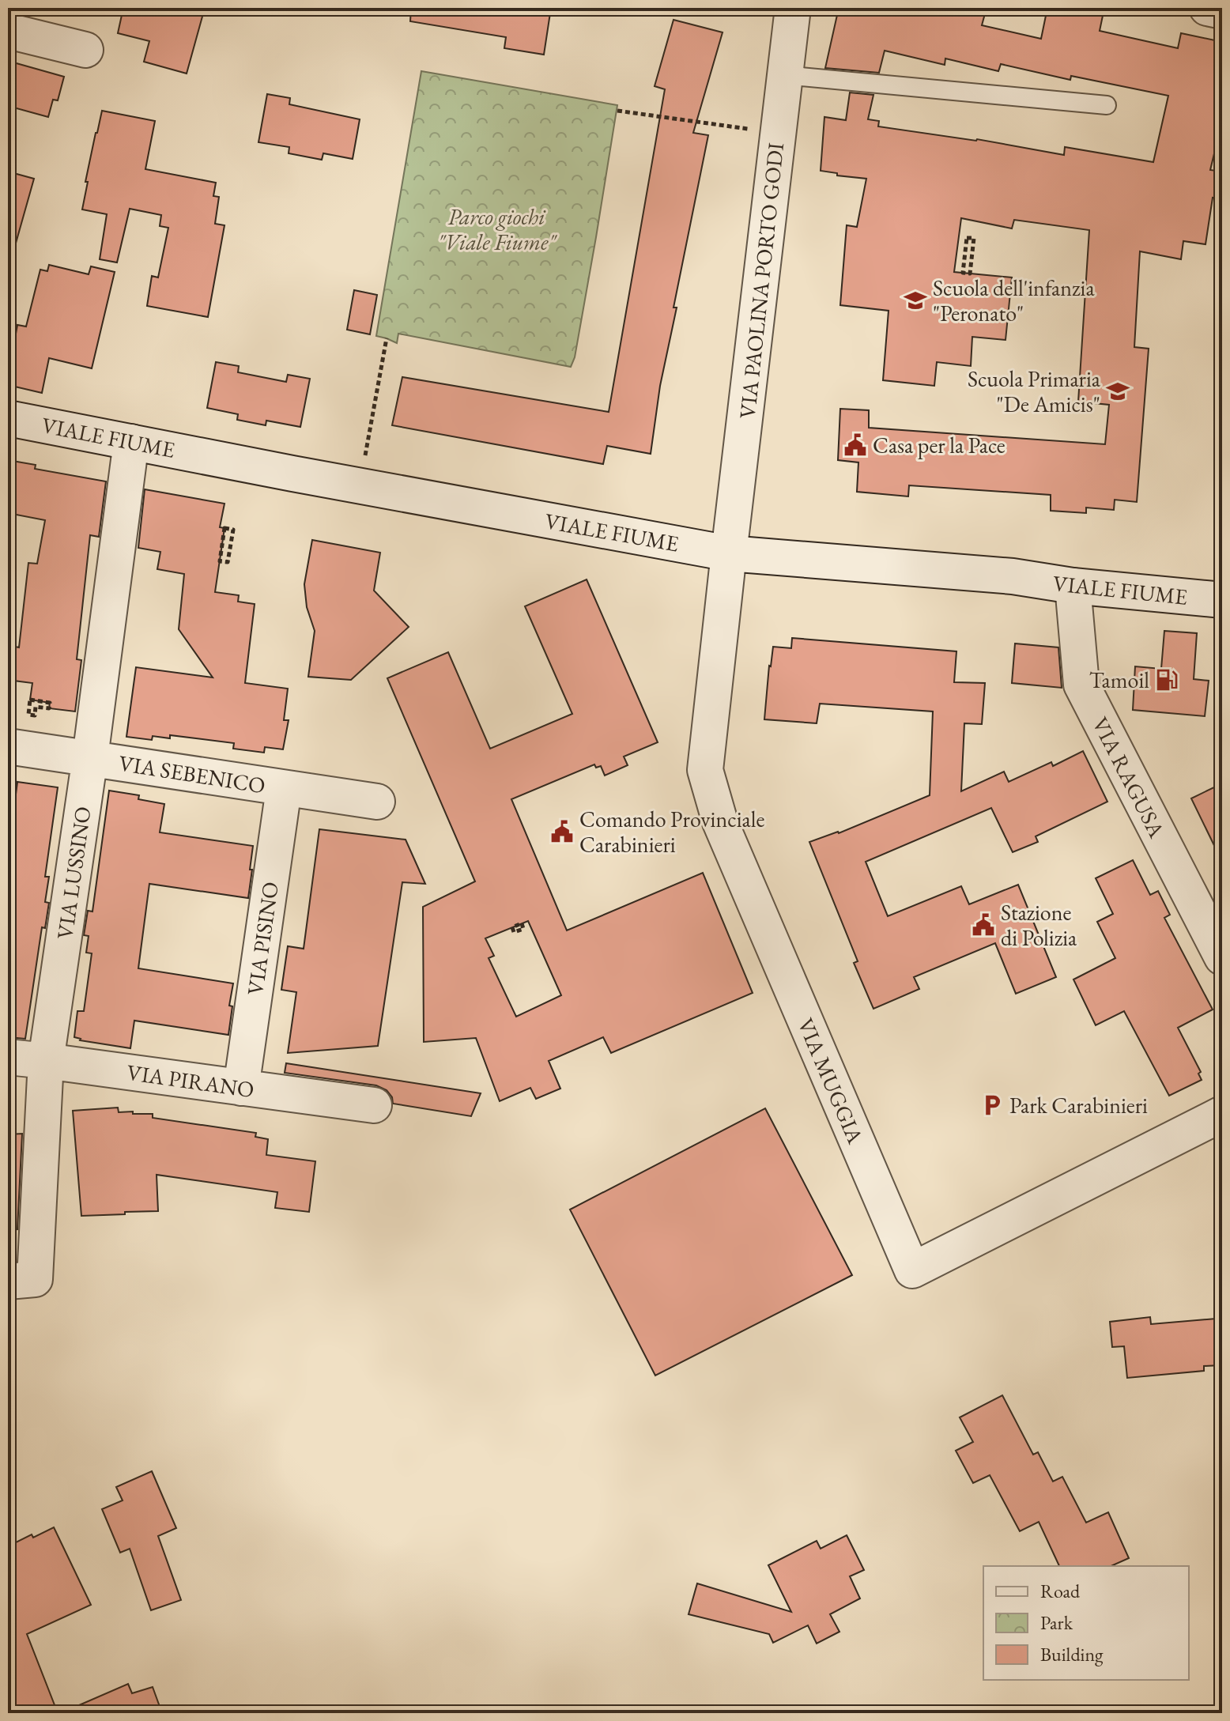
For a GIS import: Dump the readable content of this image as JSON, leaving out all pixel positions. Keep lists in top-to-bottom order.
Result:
{
  "streets": {
    "street": [
      "VIA PAOLINA PORTO GODI",
      "VIALE FIUME",
      "VIA SEBENICO",
      "VIA RAGUSA",
      "VIA LUSSINO",
      "VIA PISINO",
      "VIA PIRANO",
      "VIA MUGGIA"
    ]
  },
  "crossings": [
    ["VIA PAOLINA PORTO GODI", "VIALE FIUME"],
    ["VIA PAOLINA PORTO GODI", "VIA MUGGIA"],
    ["VIALE FIUME", "VIA RAGUSA"],
    ["VIALE FIUME", "VIA LUSSINO"],
    ["VIALE FIUME", "VIA MUGGIA"],
    ["VIA SEBENICO", "VIA LUSSINO"],
    ["VIA SEBENICO", "VIA PISINO"],
    ["VIA LUSSINO", "VIA PIRANO"],
    ["VIA PISINO", "VIA PIRANO"]
  ],
  "parks": ["Parco giochi \"Viale Fiume\""],
  "places": {
    "school or university": ["Scuola dell'infanzia \"Peronato\"", "Scuola Primaria \"De Amicis\""],
    "public building": ["Casa per la Pace", "Comando Provinciale Carabinieri", "Stazione di Polizia"],
    "fuel station": ["Tamoil"],
    "parking": ["Park Carabinieri"]
  },
  "legend": ["Road", "Park", "Building"]
}
